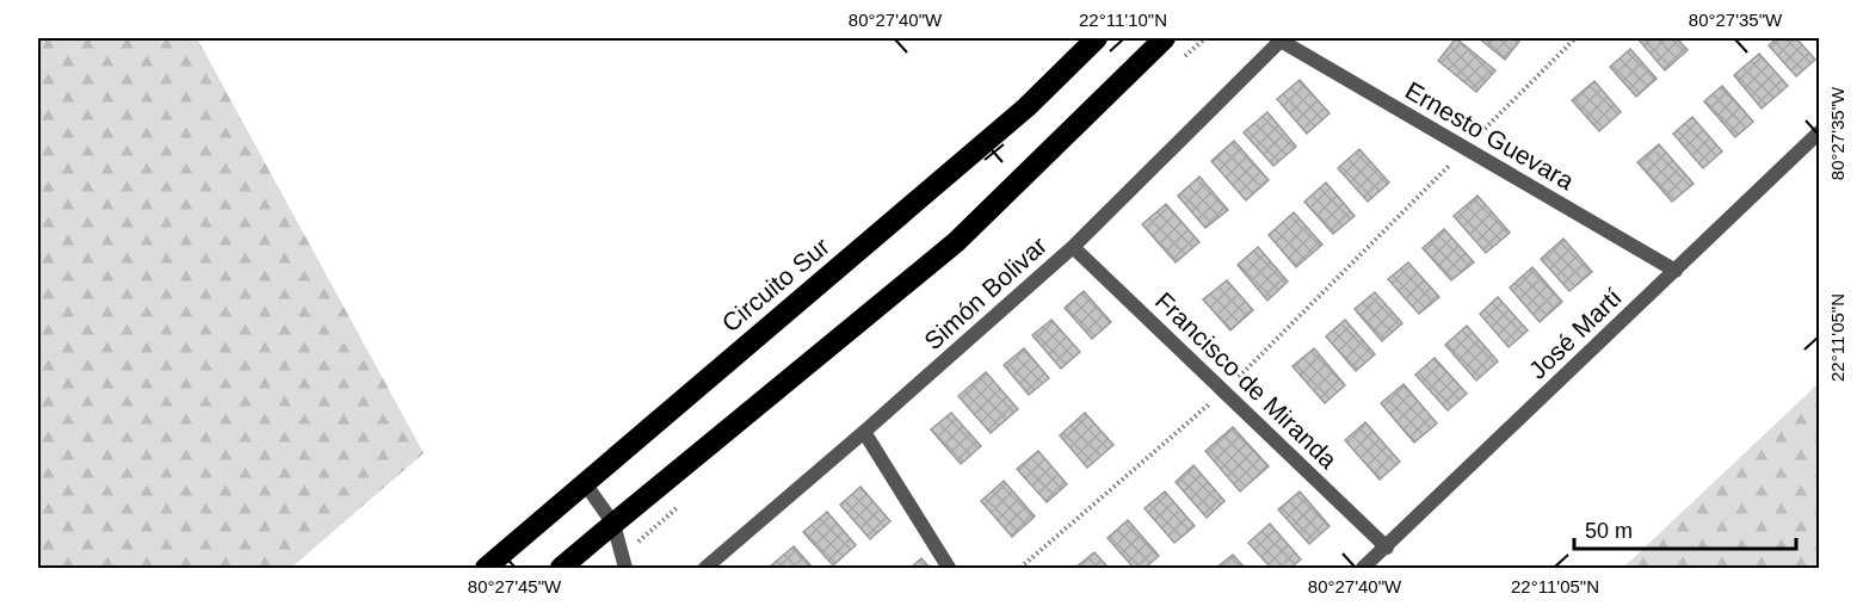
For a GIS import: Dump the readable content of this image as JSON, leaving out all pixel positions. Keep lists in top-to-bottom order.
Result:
{
  "streets": {
    "highway": ["Circuito Sur"],
    "street": [
      "Ernesto Guevara",
      "Simón Bolivar",
      "José Martí",
      "Francisco de Miranda"
    ]
  },
  "crossings": [
    ["Ernesto Guevara", "Simón Bolivar"],
    ["Ernesto Guevara", "José Martí"],
    ["Simón Bolivar", "Francisco de Miranda"],
    ["José Martí", "Francisco de Miranda"]
  ],
  "scale_bar": "50 m",
  "coordinates": [
    "80°27'40\"W",
    "22°11'10\"N",
    "80°27'35\"W",
    "22°11'05\"N",
    "80°27'45\"W"
  ]
}
